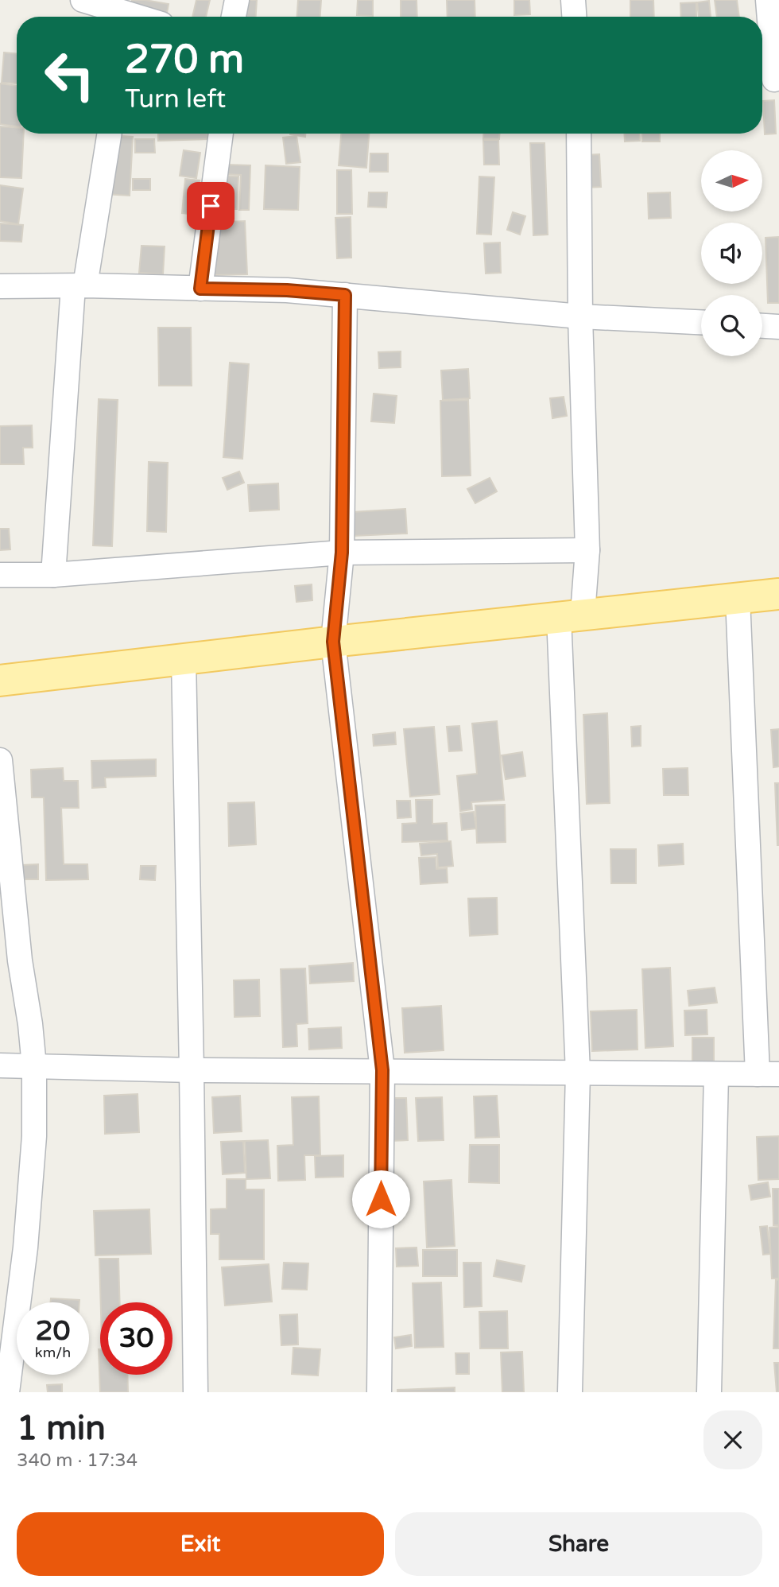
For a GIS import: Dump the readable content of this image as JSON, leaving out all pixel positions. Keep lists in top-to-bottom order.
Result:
{
  "north": "right",
  "page": {
    "turn": ["270 m", "Turn left"],
    "speed": "20 km/h",
    "limit": "30",
    "heading": ["1 min", "340 m · 17:34"],
    "buttons": ["Exit", "Share"]
  }
}
